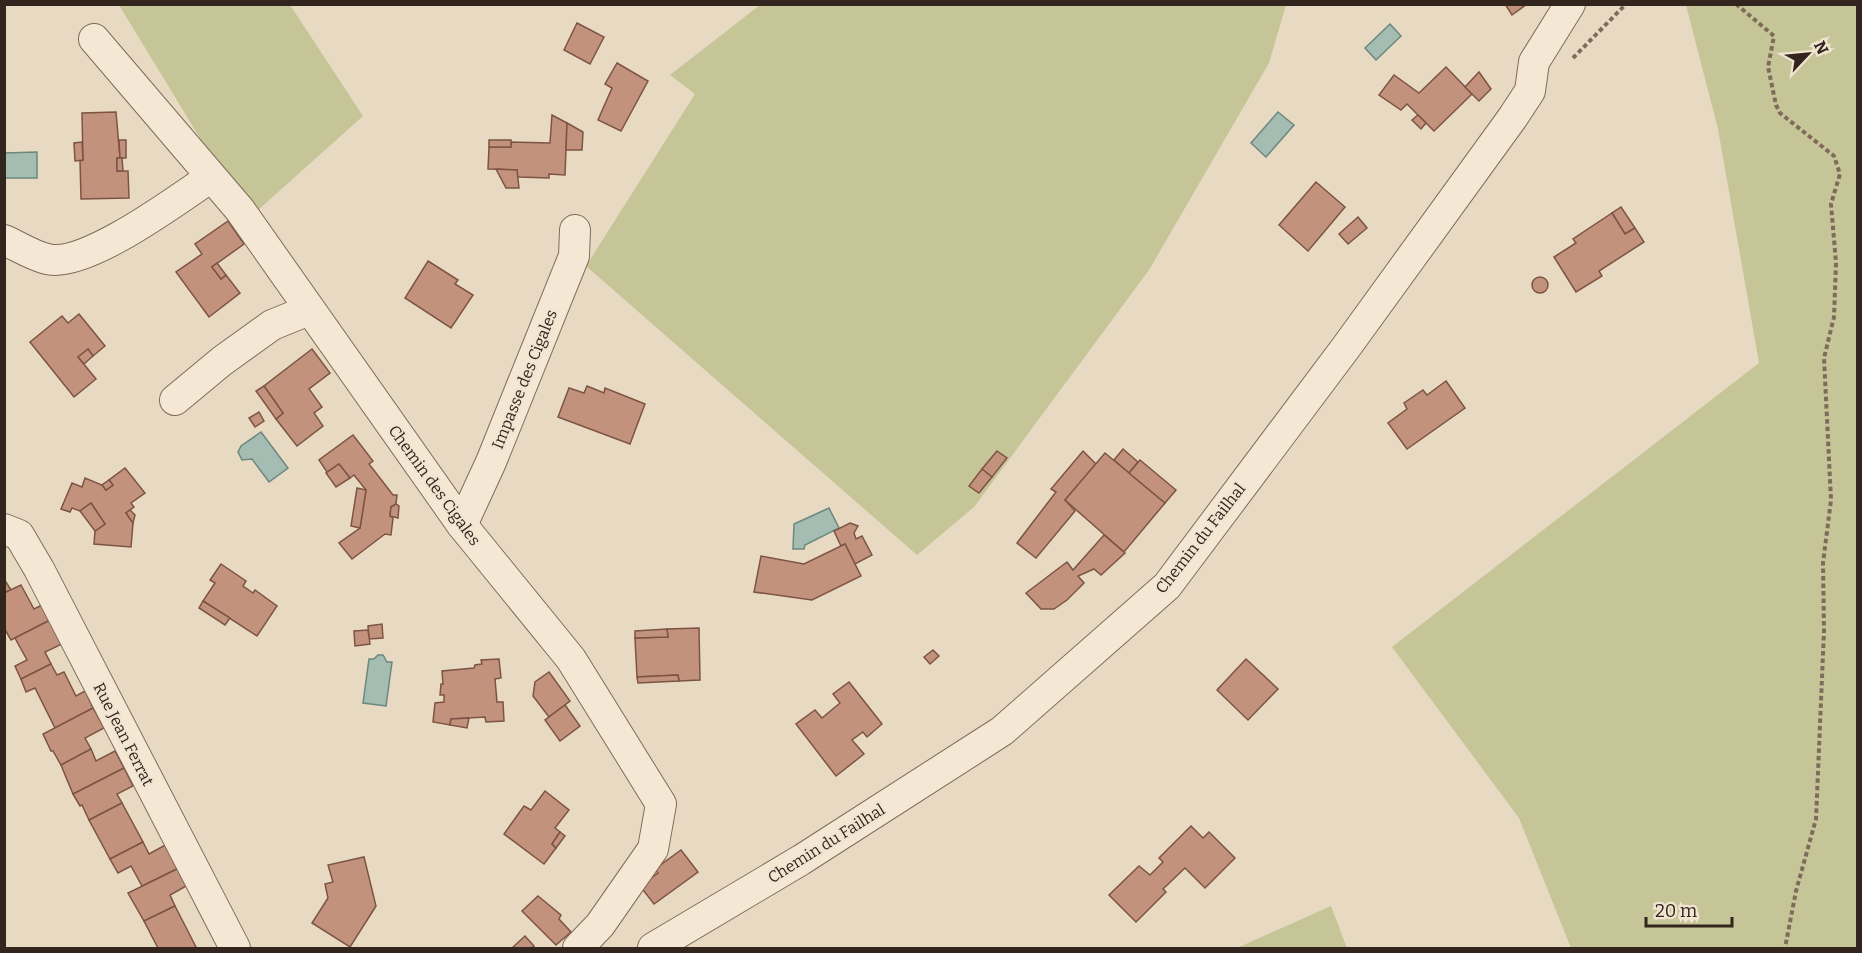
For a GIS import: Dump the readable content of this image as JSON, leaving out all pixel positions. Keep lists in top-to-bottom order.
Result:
{
  "streets": {
    "street": [
      "Impasse des Cigales",
      "Chemin des Cigales",
      "Chemin du Failhal",
      "Rue Jean Ferrat"
    ]
  },
  "crossings": [
    ["Impasse des Cigales", "Chemin des Cigales"]
  ],
  "scale_bar": "20 m",
  "north": "top right"
}
